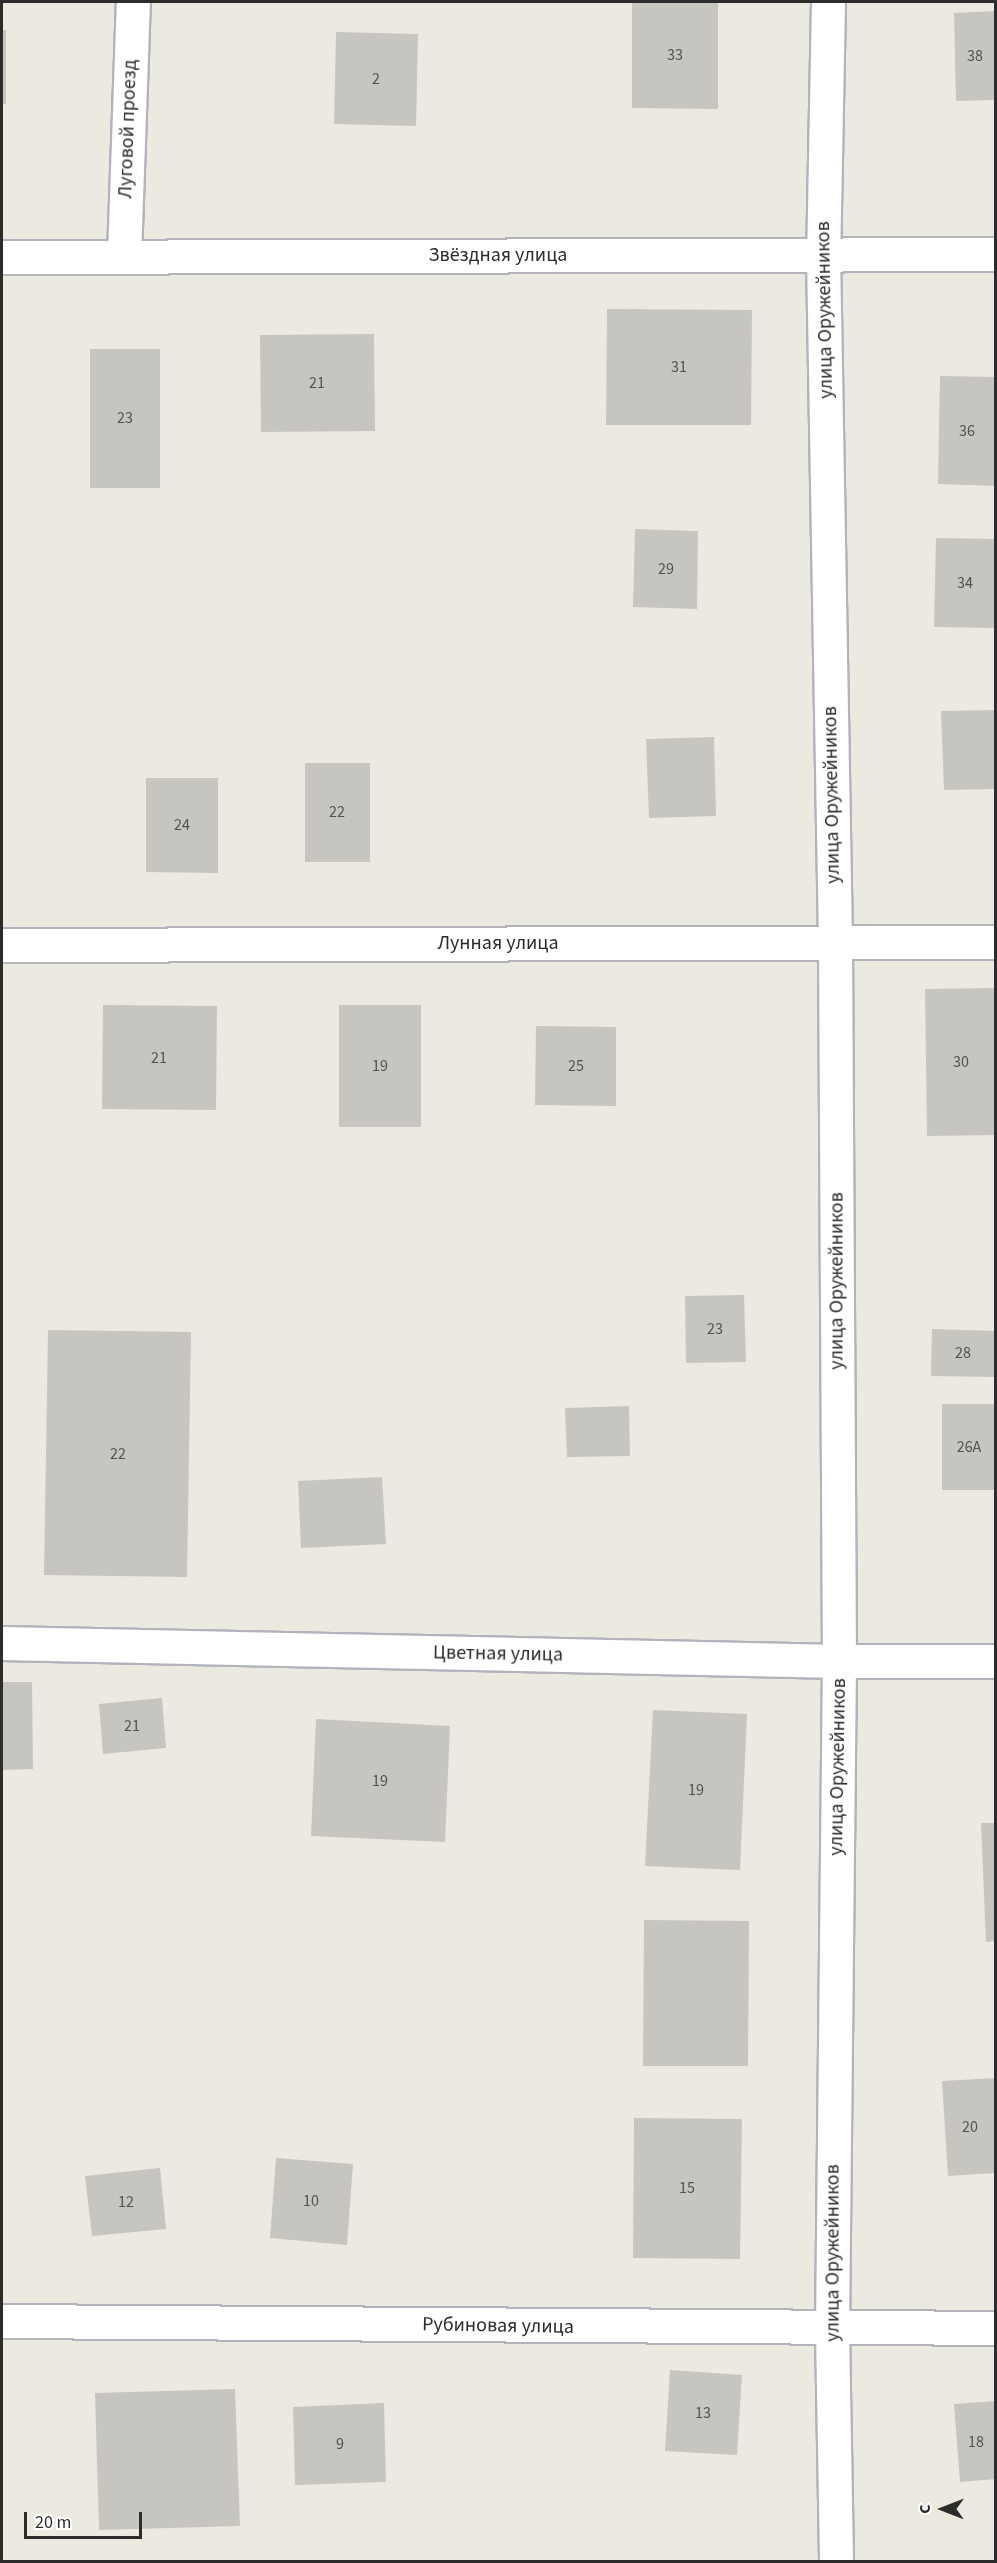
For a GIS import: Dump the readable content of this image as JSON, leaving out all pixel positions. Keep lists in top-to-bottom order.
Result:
{
  "streets": {
    "street": [
      "Луговой проезд",
      "Звёздная улица",
      "улица Оружейников",
      "Лунная улица",
      "Цветная улица",
      "Рубиновая улица"
    ]
  },
  "crossings": [
    ["Луговой проезд", "Звёздная улица"],
    ["Звёздная улица", "улица Оружейников"],
    ["улица Оружейников", "Лунная улица"],
    ["улица Оружейников", "Цветная улица"],
    ["улица Оружейников", "Рубиновая улица"]
  ],
  "house_numbers": [
    "33",
    "38",
    "2",
    "31",
    "21",
    "23",
    "36",
    "29",
    "34",
    "22",
    "24",
    "21",
    "30",
    "19",
    "25",
    "23",
    "28",
    "26А",
    "22",
    "21",
    "19",
    "19",
    "20",
    "15",
    "10",
    "12",
    "13",
    "18",
    "9"
  ],
  "scale_bar": "20 m",
  "north": "left"
}
